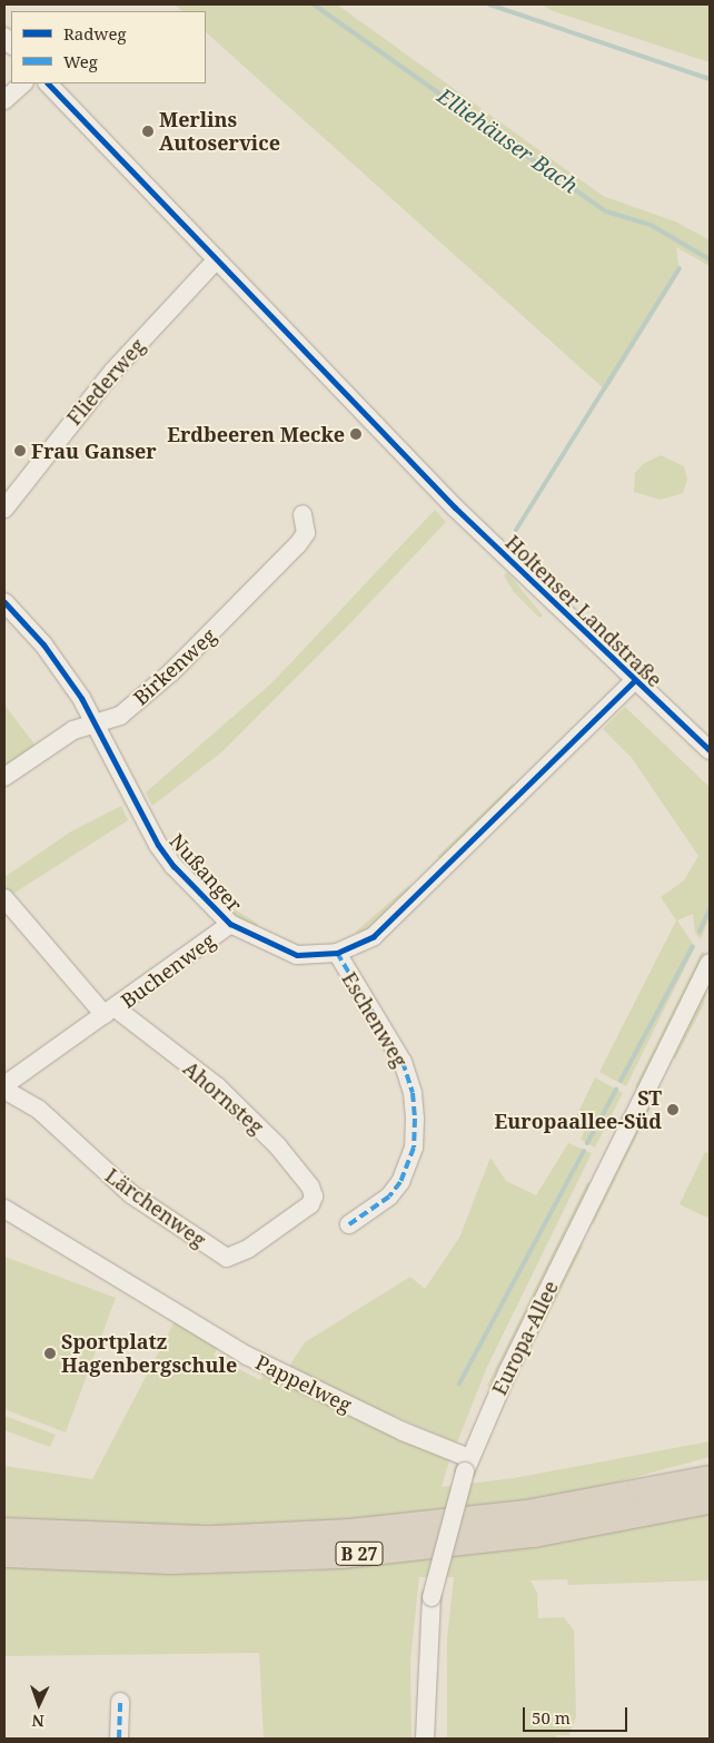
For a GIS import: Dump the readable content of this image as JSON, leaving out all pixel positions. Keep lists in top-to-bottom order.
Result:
{
  "streets": {
    "highway": ["B 27"],
    "street": [
      "Fliederweg",
      "Holtenser Landstraße",
      "Birkenweg",
      "Nußanger",
      "Buchenweg",
      "Eschenweg",
      "Ahornsteg",
      "Lärchenweg",
      "Europa-Allee",
      "Pappelweg"
    ]
  },
  "crossings": [
    ["Fliederweg", "Holtenser Landstraße"],
    ["Holtenser Landstraße", "Nußanger"],
    ["Birkenweg", "Nußanger"],
    ["Nußanger", "Buchenweg"],
    ["Nußanger", "Eschenweg"],
    ["Buchenweg", "Ahornsteg"],
    ["Buchenweg", "Lärchenweg"],
    ["Ahornsteg", "Lärchenweg"],
    ["Europa-Allee", "Pappelweg"]
  ],
  "water": ["Elliehäuser Bach"],
  "places": [
    "Merlins Autoservice",
    "Erdbeeren Mecke",
    "Frau Ganser",
    "ST Europaallee-Süd",
    "Sportplatz Hagenbergschule"
  ],
  "legend": ["Radweg", "Weg"],
  "scale_bar": "50 m",
  "north": "bottom"
}
